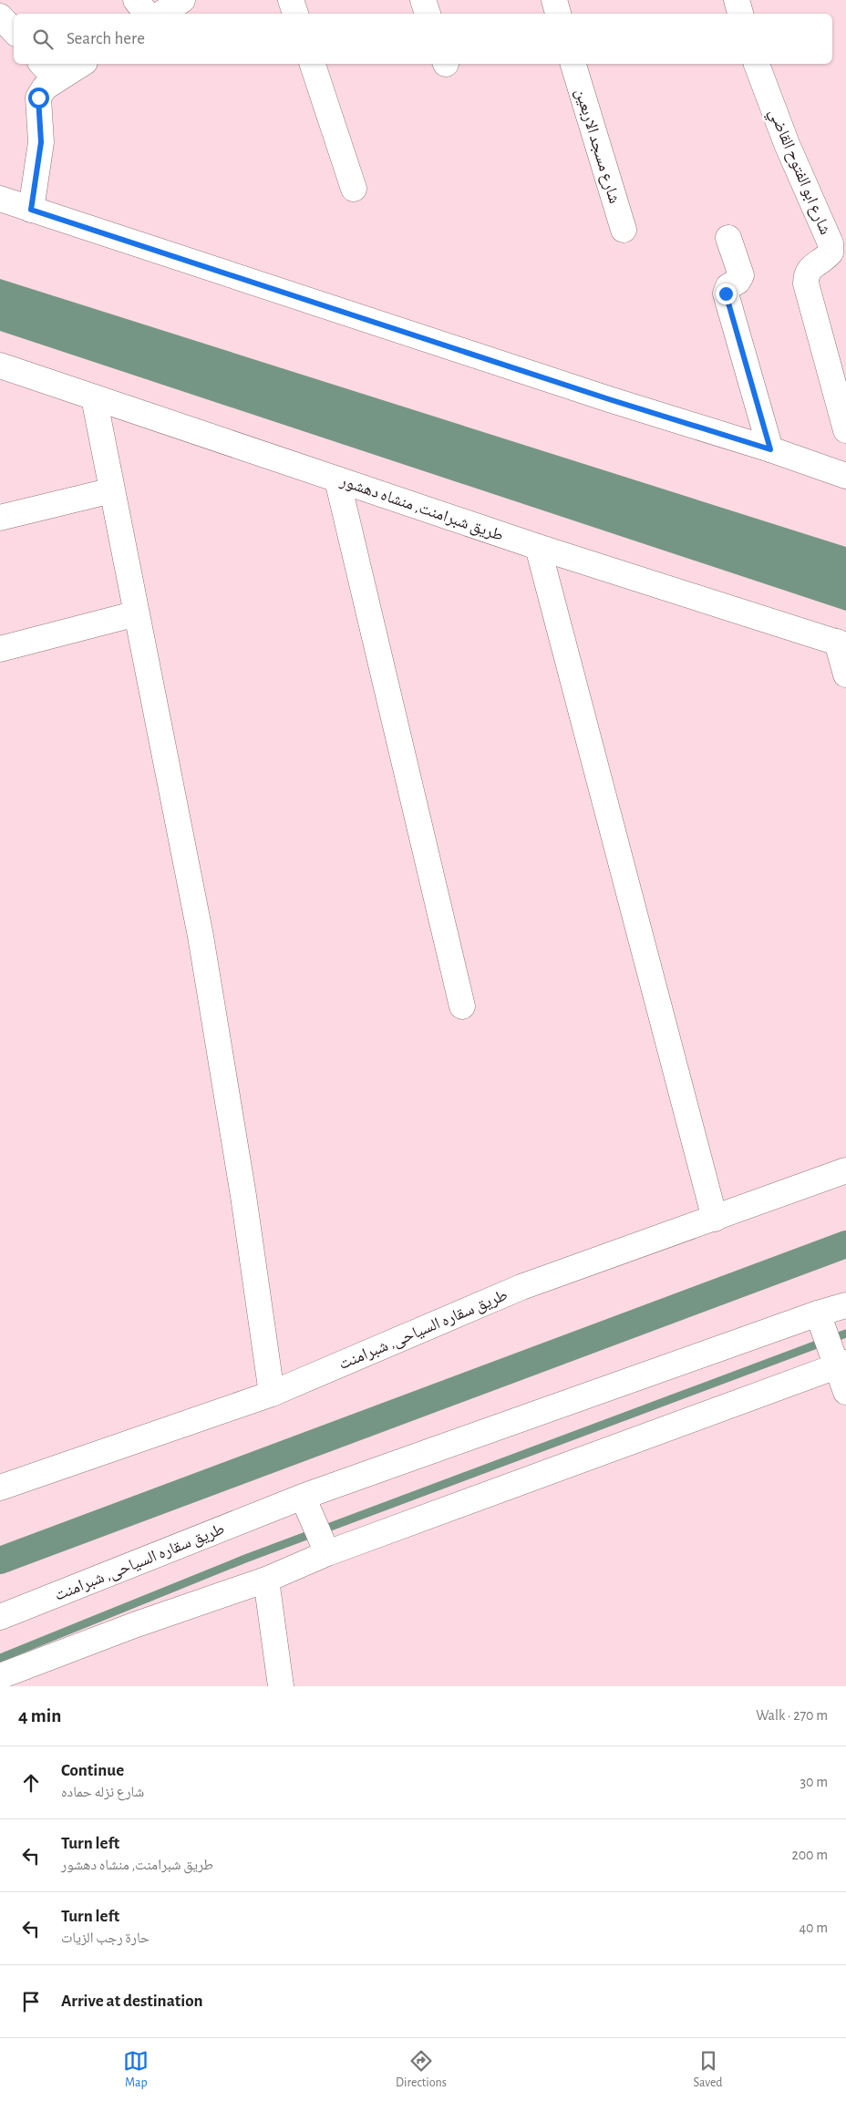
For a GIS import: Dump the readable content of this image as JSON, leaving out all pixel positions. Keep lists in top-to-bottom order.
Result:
{
  "streets": {
    "street": [
      "شارع مسجد الاربعين",
      "شارع ابو الفتوح القاضي",
      "طريق شبرامنت, منشاه دهشور",
      "طريق سقاره السياحى, شبرامنت"
    ]
  },
  "page": {
    "search": "Search here",
    "heading": ["4 min", "Walk · 270 m"],
    "list": [
      ["Continue", "شارع نزله حماده", "30 m"],
      ["Turn left", "طريق شبرامنت, منشاه دهشور", "200 m"],
      ["Turn left", "حارة رجب الزيات", "40 m"],
      "Arrive at destination"
    ],
    "nav": ["Map", "Directions", "Saved"]
  }
}
